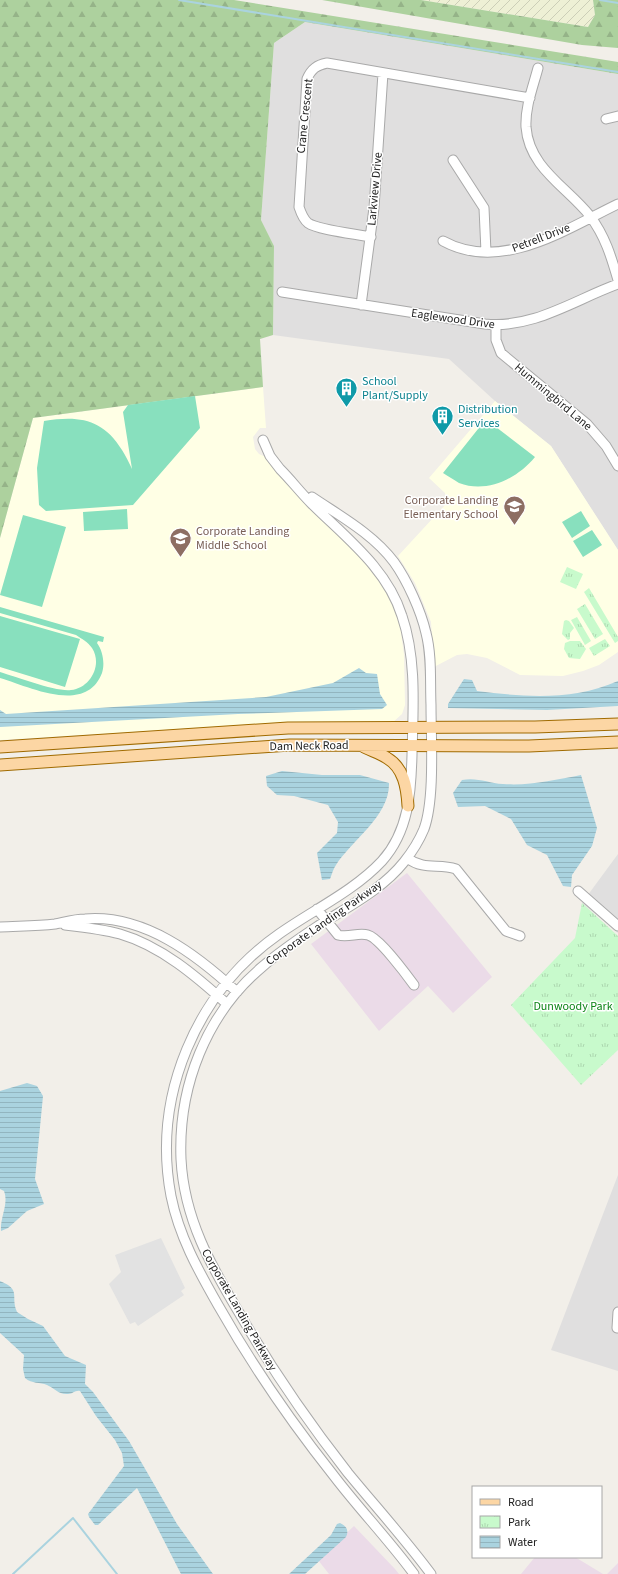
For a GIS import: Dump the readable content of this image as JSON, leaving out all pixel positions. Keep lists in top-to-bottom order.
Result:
{
  "streets": {
    "main road": ["Dam Neck Road"],
    "street": [
      "Crane Crescent",
      "Larkview Drive",
      "Petrell Drive",
      "Eaglewood Drive",
      "Hummingbird Lane",
      "Corporate Landing Parkway"
    ]
  },
  "crossings": [
    ["Crane Crescent", "Larkview Drive"],
    ["Larkview Drive", "Eaglewood Drive"],
    ["Eaglewood Drive", "Hummingbird Lane"],
    ["Dam Neck Road", "Corporate Landing Parkway"]
  ],
  "parks": ["Dunwoody Park"],
  "places": {
    "building": ["School Plant/Supply", "Distribution Services"],
    "school or university": ["Corporate Landing Elementary School", "Corporate Landing Middle School"]
  },
  "legend": ["Road", "Park", "Water"]
}
